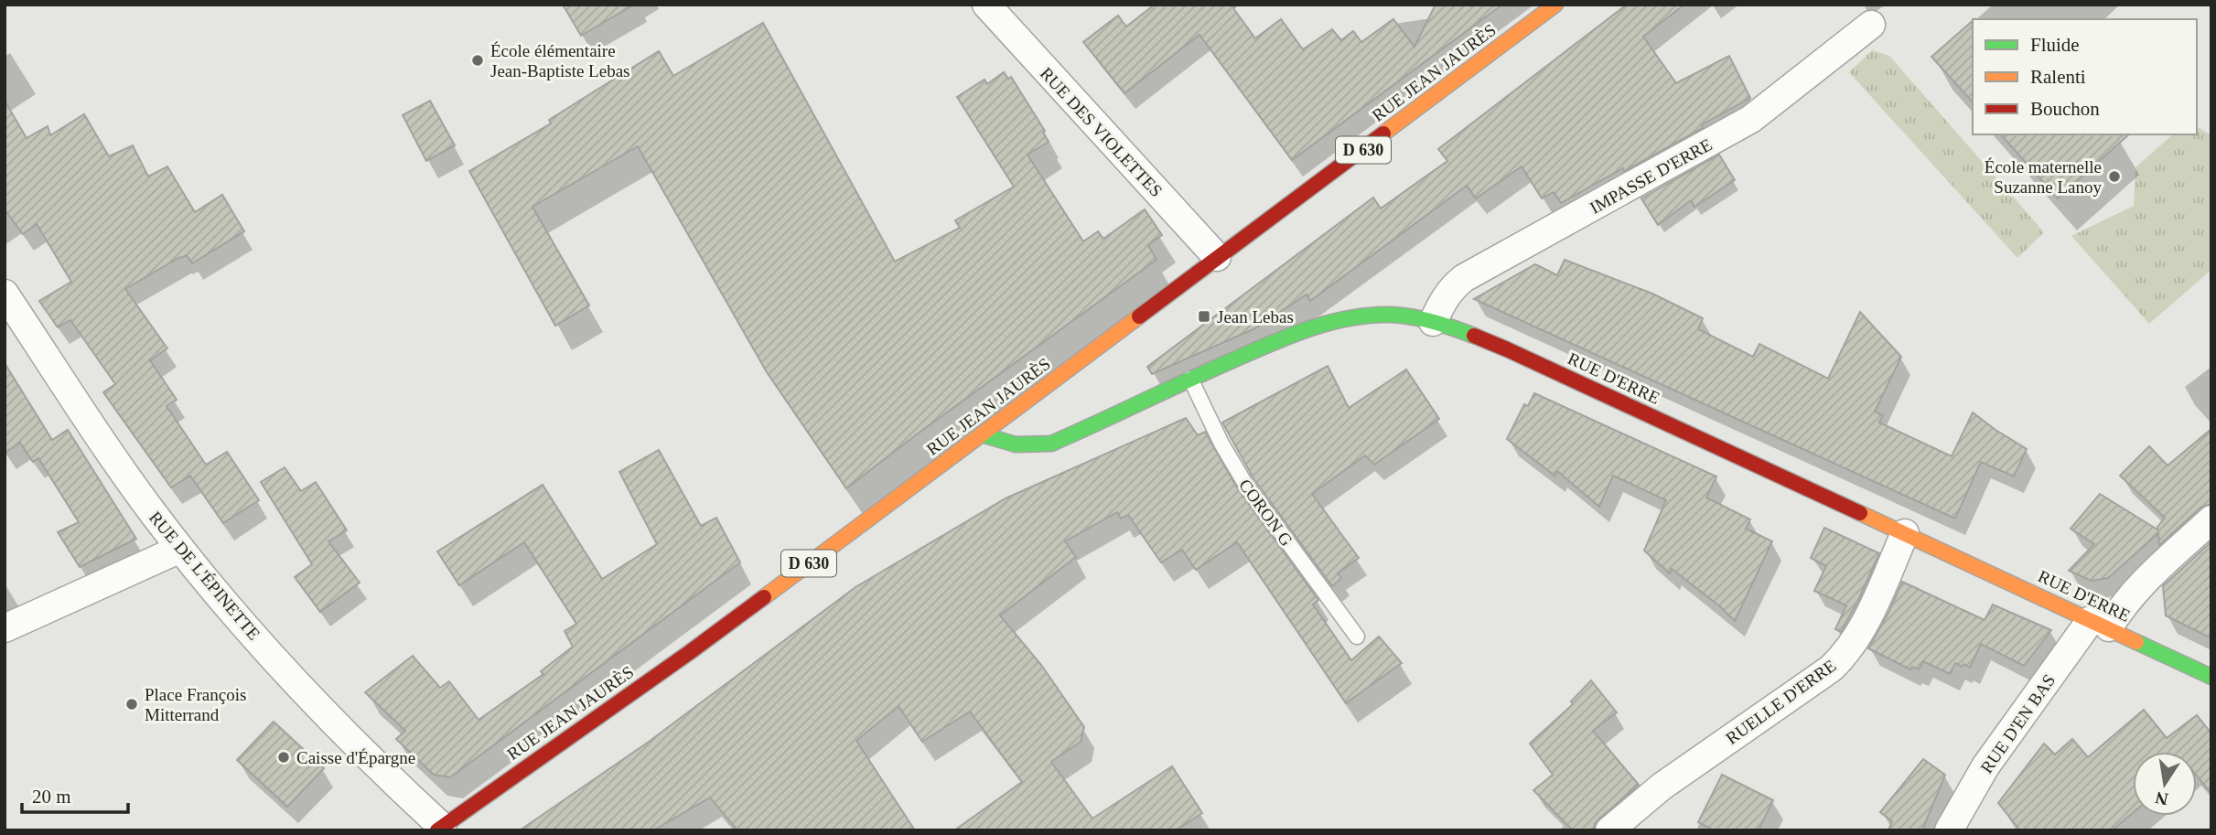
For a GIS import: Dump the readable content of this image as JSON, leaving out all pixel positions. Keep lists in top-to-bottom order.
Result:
{
  "streets": {
    "main road": ["RUE JEAN JAURÈS", "D 630", "RUE D'ERRE"],
    "street": [
      "RUE DES VIOLETTES",
      "IMPASSE D'ERRE",
      "RUE DE L'ÉPINETTE",
      "RUELLE D'ERRE",
      "RUE D'EN BAS"
    ],
    "lane": ["CORON G"]
  },
  "crossings": [
    ["RUE JEAN JAURÈS", "RUE DES VIOLETTES"],
    ["RUE JEAN JAURÈS", "RUE D'ERRE"],
    ["RUE JEAN JAURÈS", "RUE DE L'ÉPINETTE"],
    ["IMPASSE D'ERRE", "RUE D'ERRE"],
    ["RUE D'ERRE", "CORON G"],
    ["RUE D'ERRE", "RUELLE D'ERRE"],
    ["RUE D'ERRE", "RUE D'EN BAS"]
  ],
  "places": {
    "other": [
      "École élémentaire Jean-Baptiste Lebas",
      "École maternelle Suzanne Lanoy",
      "Place François Mitterrand",
      "Caisse d'Épargne"
    ],
    "transit": ["Jean Lebas"]
  },
  "legend": ["Fluide", "Ralenti", "Bouchon"],
  "scale_bar": "20 m",
  "north": "bottom"
}
